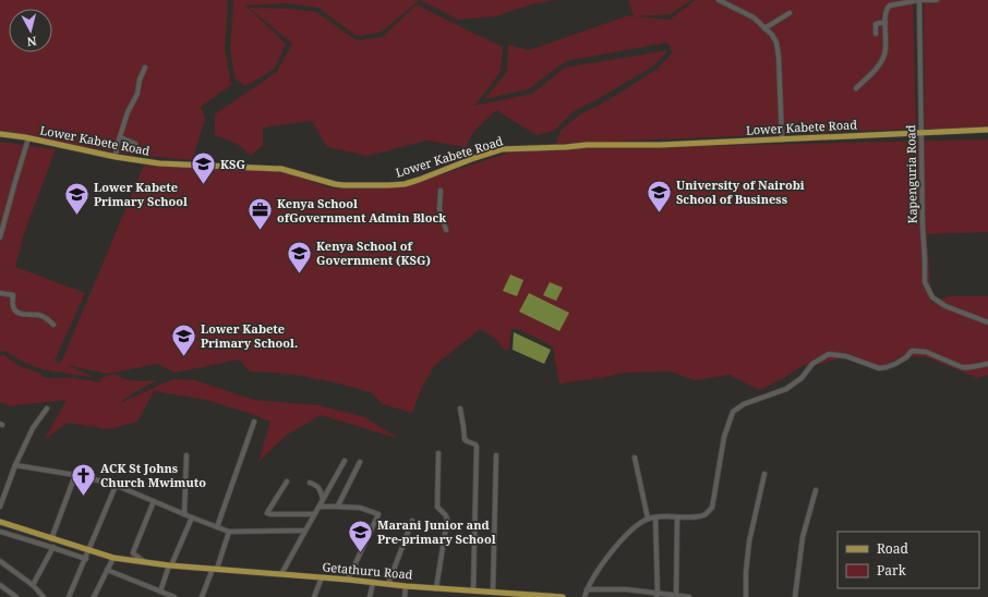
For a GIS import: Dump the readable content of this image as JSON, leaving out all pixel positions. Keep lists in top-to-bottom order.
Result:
{
  "streets": {
    "main road": ["Lower Kabete Road", "Getathuru Road"],
    "street": ["Kapenguria Road"]
  },
  "crossings": [
    ["Lower Kabete Road", "Kapenguria Road"]
  ],
  "places": {
    "school or university": [
      "KSG",
      "University of Nairobi School of Business",
      "Lower Kabete Primary School",
      "Kenya School of Government (KSG)",
      "Lower Kabete Primary School.",
      "Marani Junior and Pre-primary School"
    ],
    "office": ["Kenya School ofGovernment Admin Block"],
    "church": ["ACK St Johns Church Mwimuto"]
  },
  "legend": ["Road", "Park"],
  "north": "bottom"
}
